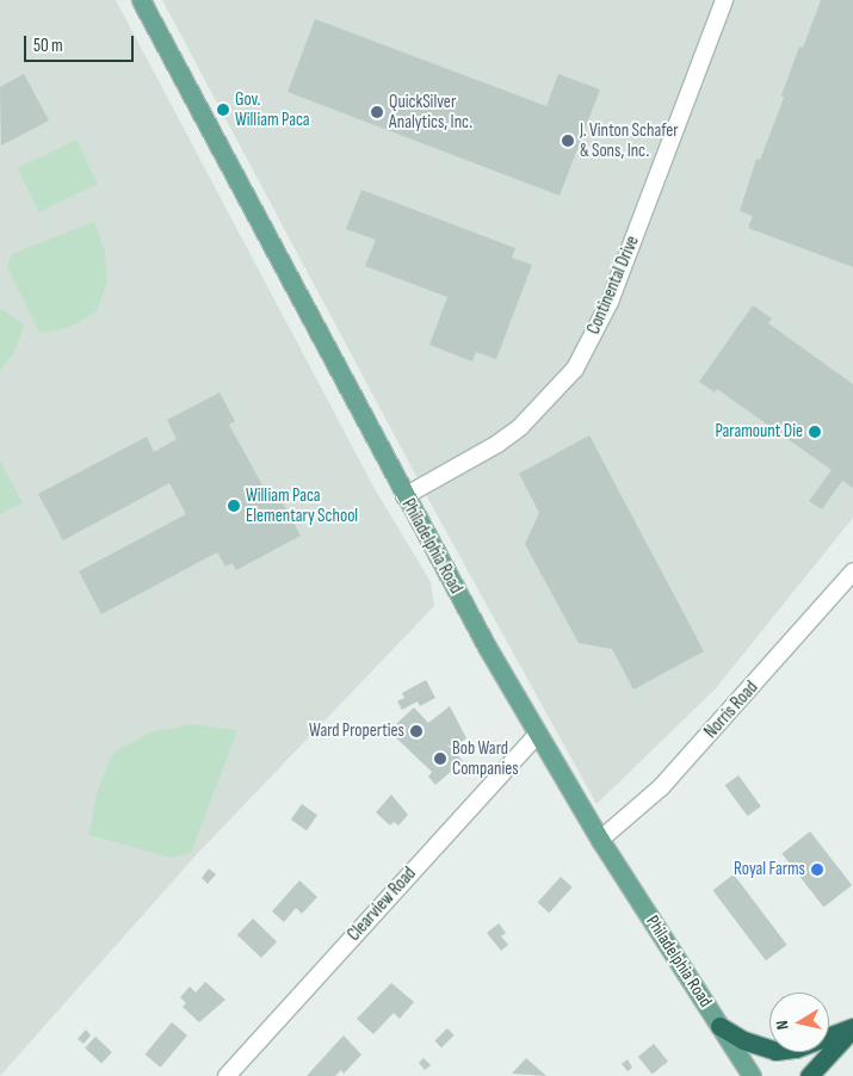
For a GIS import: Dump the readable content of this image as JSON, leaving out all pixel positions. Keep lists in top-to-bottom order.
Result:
{
  "streets": {
    "main road": ["Philadelphia Road"],
    "street": ["Continental Drive", "Norris Road", "Clearview Road"]
  },
  "crossings": [
    ["Continental Drive", "Philadelphia Road"],
    ["Philadelphia Road", "Norris Road"],
    ["Philadelphia Road", "Clearview Road"]
  ],
  "places": [
    "Gov. William Paca",
    "QuickSilver Analytics, Inc.",
    "J. Vinton Schafer & Sons, Inc.",
    "Paramount Die",
    "William Paca Elementary School",
    "Ward Properties",
    "Bob Ward Companies",
    "Royal Farms"
  ],
  "scale_bar": "50 m",
  "north": "left"
}
